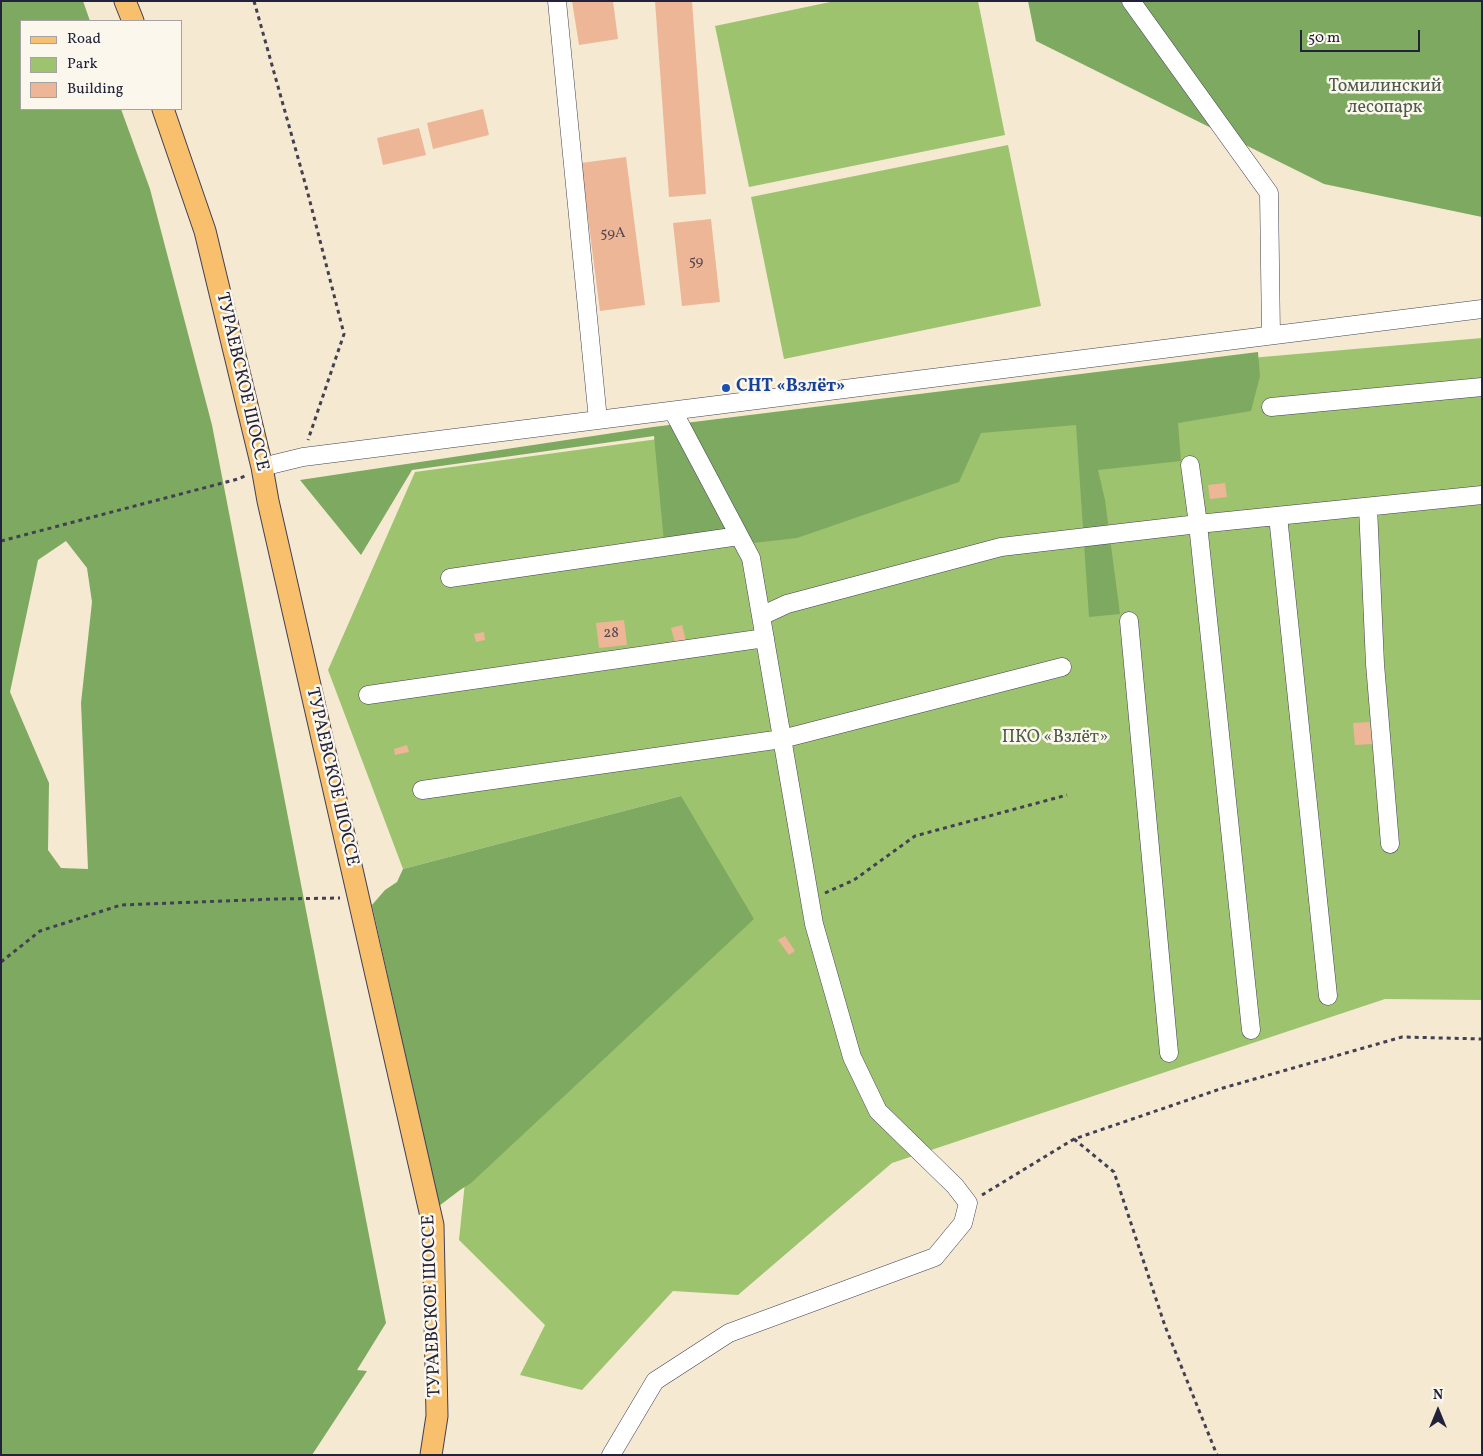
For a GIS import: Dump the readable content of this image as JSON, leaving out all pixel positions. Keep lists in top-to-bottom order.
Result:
{
  "streets": {
    "main road": ["ТУРАЕВСКОЕ ШОССЕ"]
  },
  "parks": ["Томилинский лесопарк", "ПКО «Взлёт»"],
  "places": ["СНТ «Взлёт»"],
  "house_numbers": ["59А", "59", "28"],
  "legend": ["Road", "Park", "Building"],
  "scale_bar": "50 m",
  "north": "top"
}
